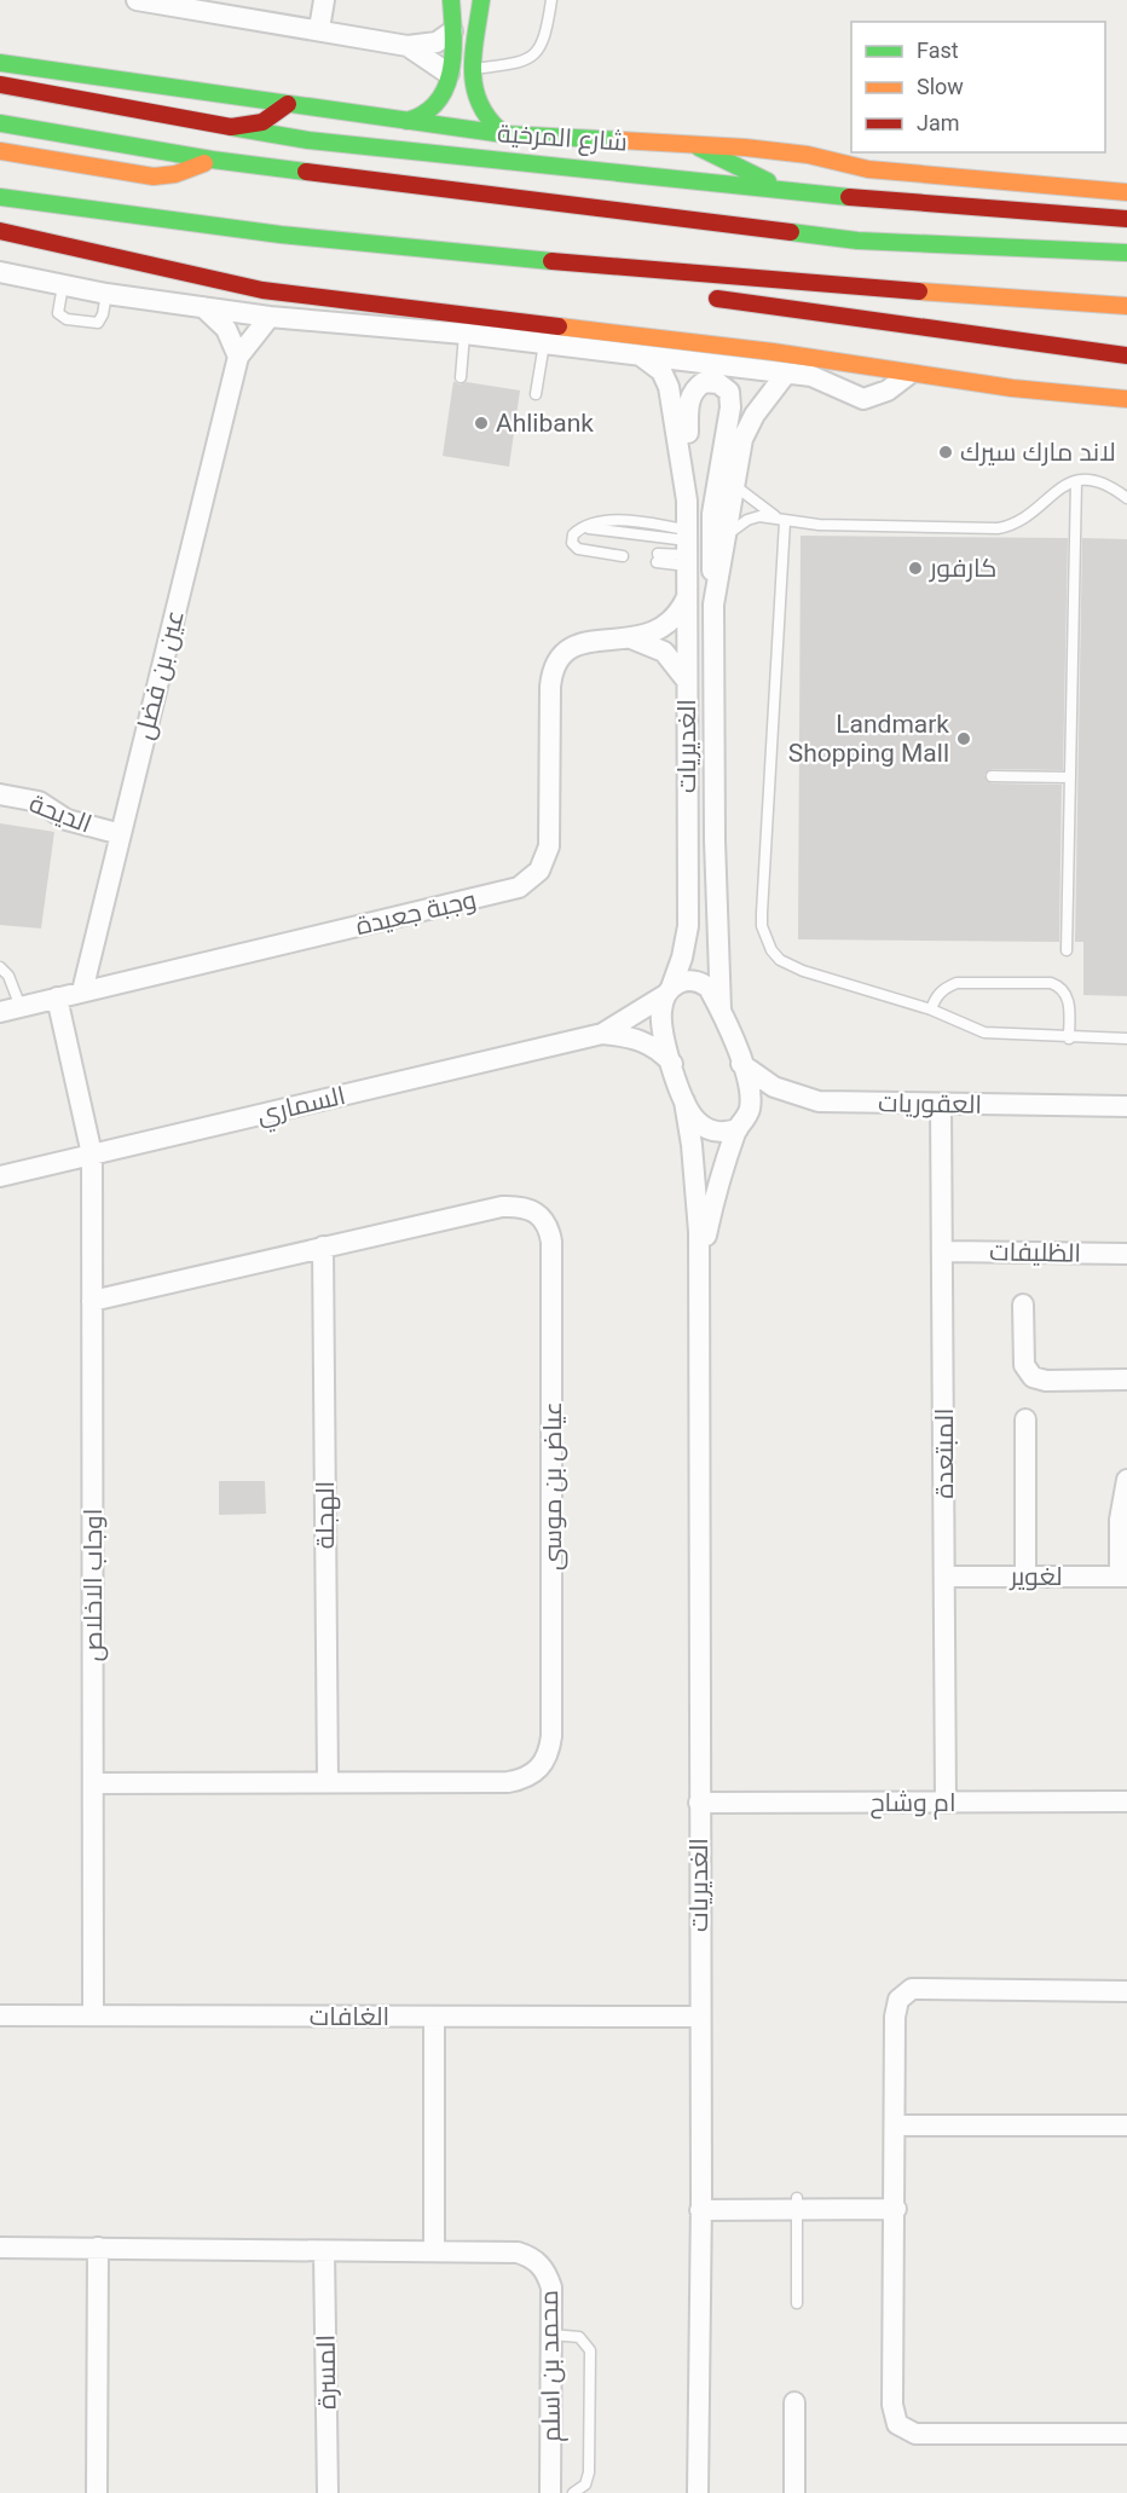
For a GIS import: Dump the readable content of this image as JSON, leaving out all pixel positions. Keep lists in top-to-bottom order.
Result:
{
  "streets": {
    "main road": ["شارع المرخية"],
    "street": [
      "عين بن فضل",
      "الغديريات",
      "الديحة",
      "وجبة جعيدة",
      "العقوريات",
      "السماري",
      "الظليفات",
      "المبتعدة",
      "عياض بن موسى",
      "الهجلة",
      "لغوير",
      "اوجاب الاخلاص",
      "ام وشاح",
      "الغافات",
      "محمد بن اسلم",
      "المسرة"
    ]
  },
  "crossings": [
    ["عين بن فضل", "الديحة"],
    ["عين بن فضل", "وجبة جعيدة"],
    ["الغديريات", "وجبة جعيدة"],
    ["الغديريات", "العقوريات"],
    ["الغديريات", "السماري"],
    ["الغديريات", "ام وشاح"],
    ["الغديريات", "الغافات"],
    ["وجبة جعيدة", "اوجاب الاخلاص"],
    ["العقوريات", "المبتعدة"],
    ["السماري", "اوجاب الاخلاص"],
    ["الظليفات", "المبتعدة"],
    ["المبتعدة", "لغوير"],
    ["المبتعدة", "ام وشاح"],
    ["عياض بن موسى", "الهجلة"],
    ["عياض بن موسى", "اوجاب الاخلاص"],
    ["اوجاب الاخلاص", "الغافات"],
    ["محمد بن اسلم", "المسرة"]
  ],
  "places": [
    "Ahlibank",
    "لاند مارك سيرك",
    "كارفور",
    "Landmark Shopping Mall"
  ],
  "legend": ["Fast", "Slow", "Jam"]
}
